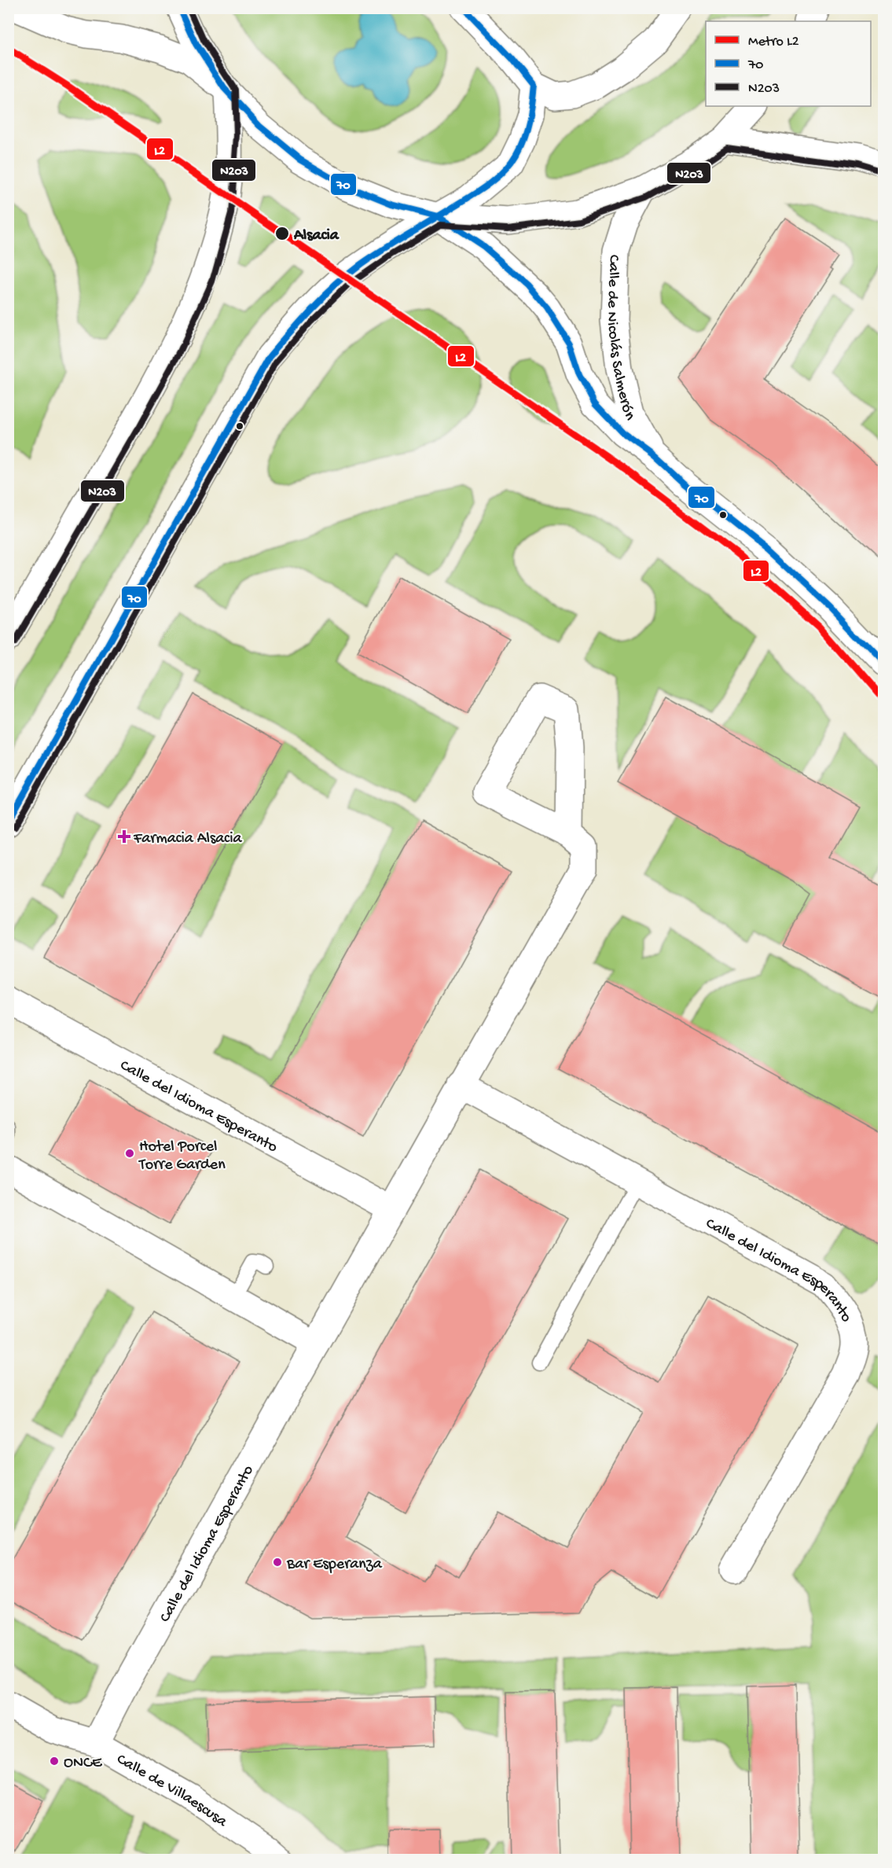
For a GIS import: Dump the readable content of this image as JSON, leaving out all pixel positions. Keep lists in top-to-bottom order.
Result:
{
  "streets": {
    "street": ["Calle de Nicolás Salmerón", "Calle del Idioma Esperanto", "Calle de Villaescusa"]
  },
  "crossings": [
    ["Calle del Idioma Esperanto", "Calle de Villaescusa"]
  ],
  "places": {
    "other": [
      "Alsacia",
      "Hotel Porcel Torre Garden",
      "Bar Esperanza",
      "ONCE"
    ],
    "health": ["Farmacia Alsacia"]
  },
  "lines": ["transit line 70", "transit line N203", "metro line L2"],
  "legend": ["Metro L2", "70", "N203"]
}
